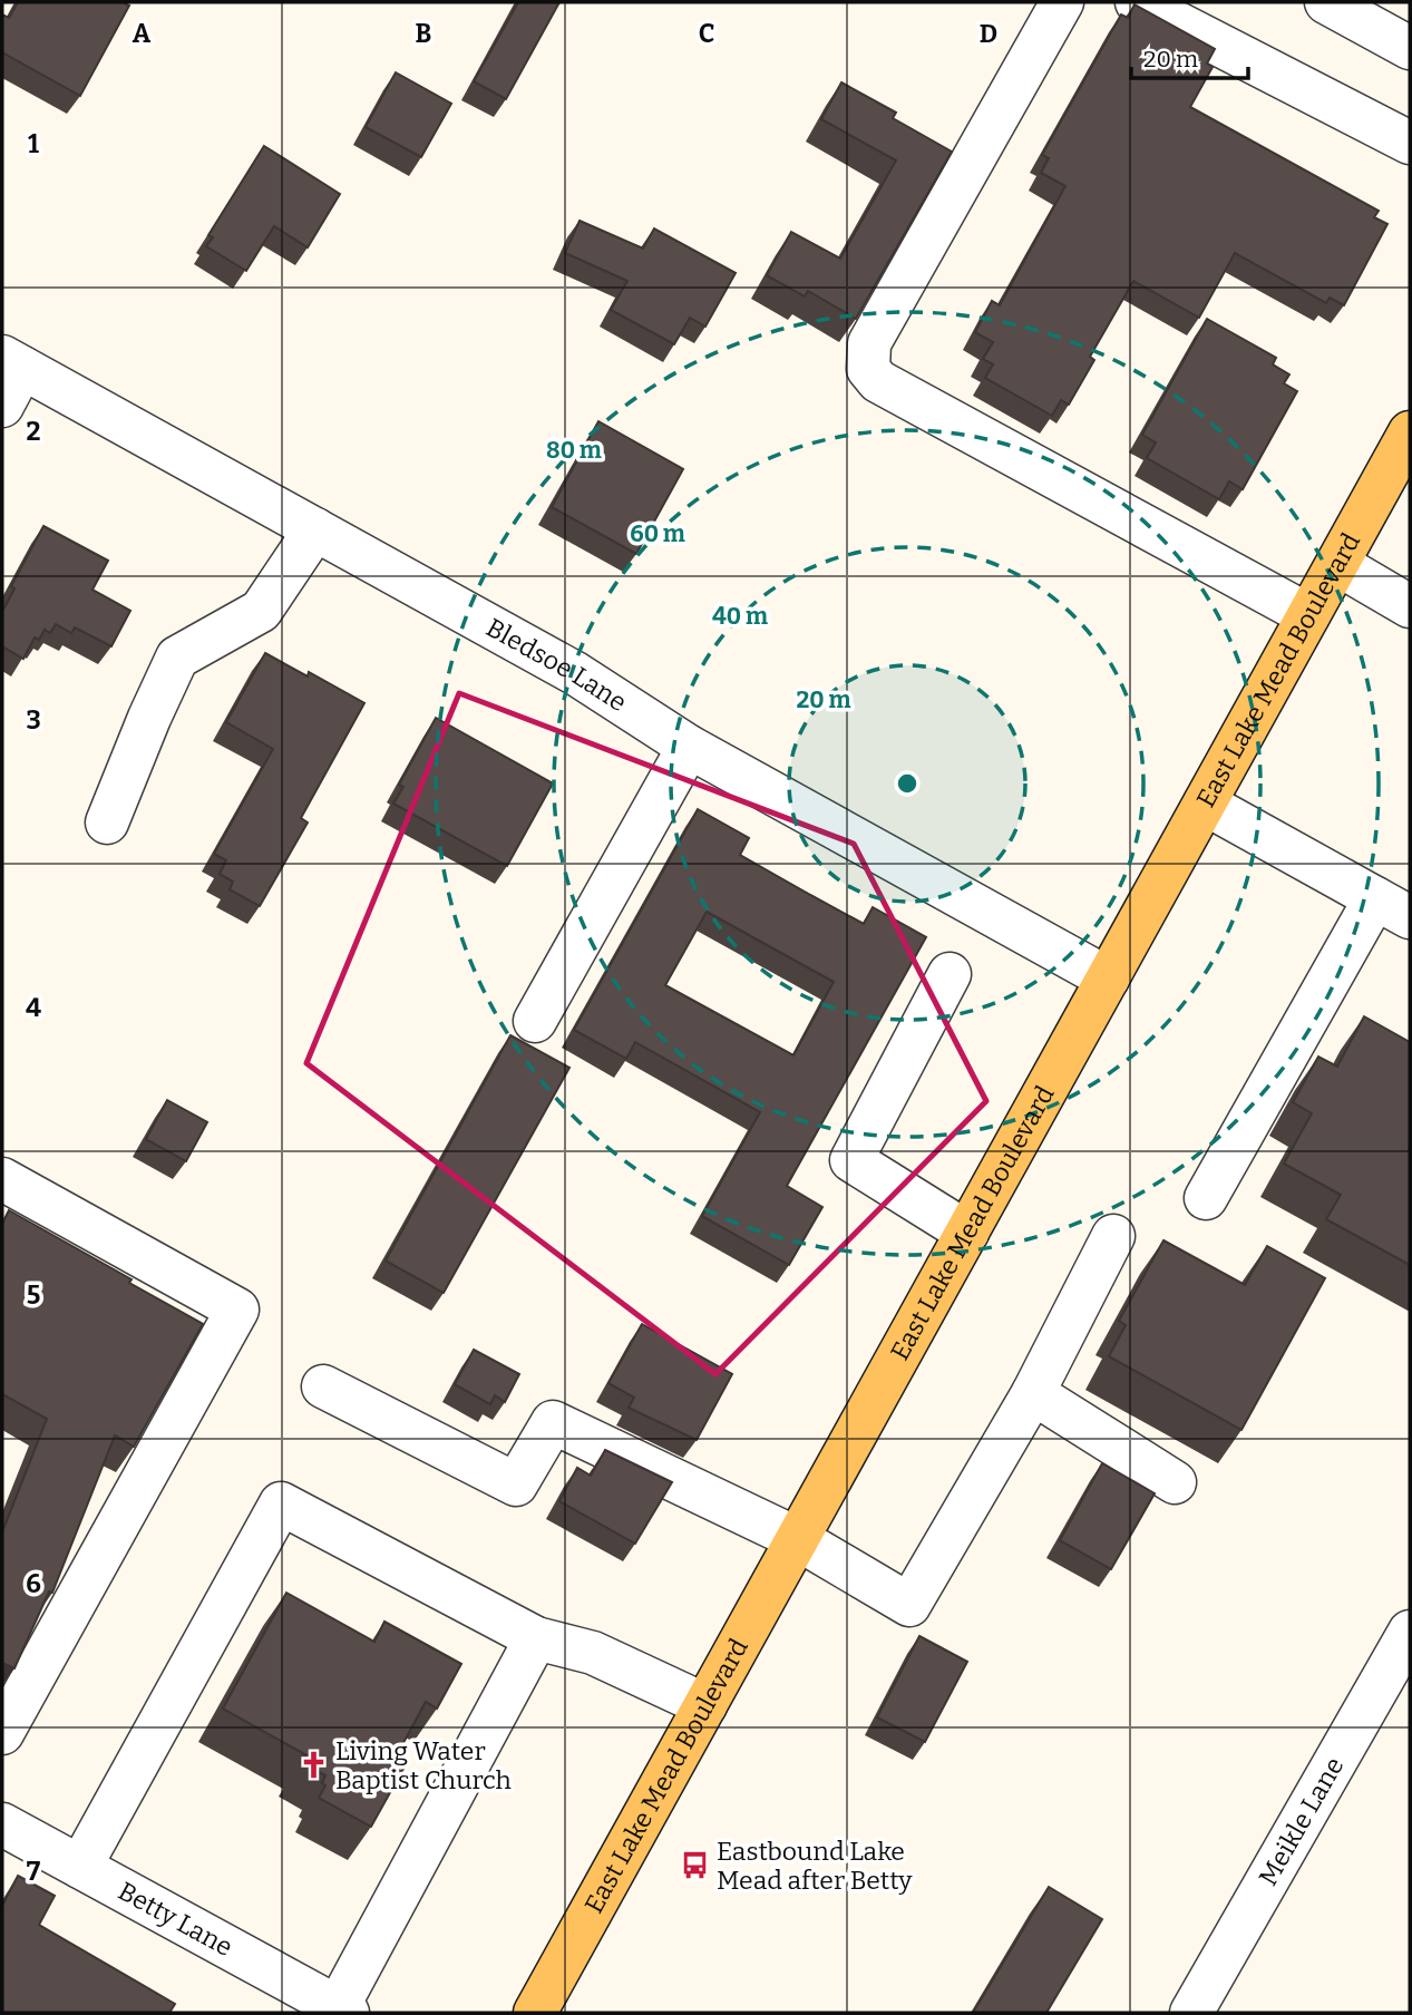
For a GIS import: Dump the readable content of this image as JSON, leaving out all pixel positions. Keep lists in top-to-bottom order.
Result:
{
  "streets": {
    "main road": ["East Lake Mead Boulevard"],
    "street": ["Bledsoe Lane", "Meikle Lane", "Betty Lane"]
  },
  "crossings": [
    ["Bledsoe Lane", "East Lake Mead Boulevard"]
  ],
  "places": {
    "church": ["Living Water Baptist Church"],
    "bus stop": ["Eastbound Lake Mead after Betty"]
  },
  "scale_bar": "20 m",
  "grid": {
    "columns": [
      "A",
      "B",
      "C",
      "D"
    ],
    "rows": [
      "1",
      "2",
      "3",
      "4",
      "5",
      "6",
      "7"
    ]
  },
  "rings": [
    "80 m",
    "60 m",
    "40 m",
    "20 m"
  ]
}
